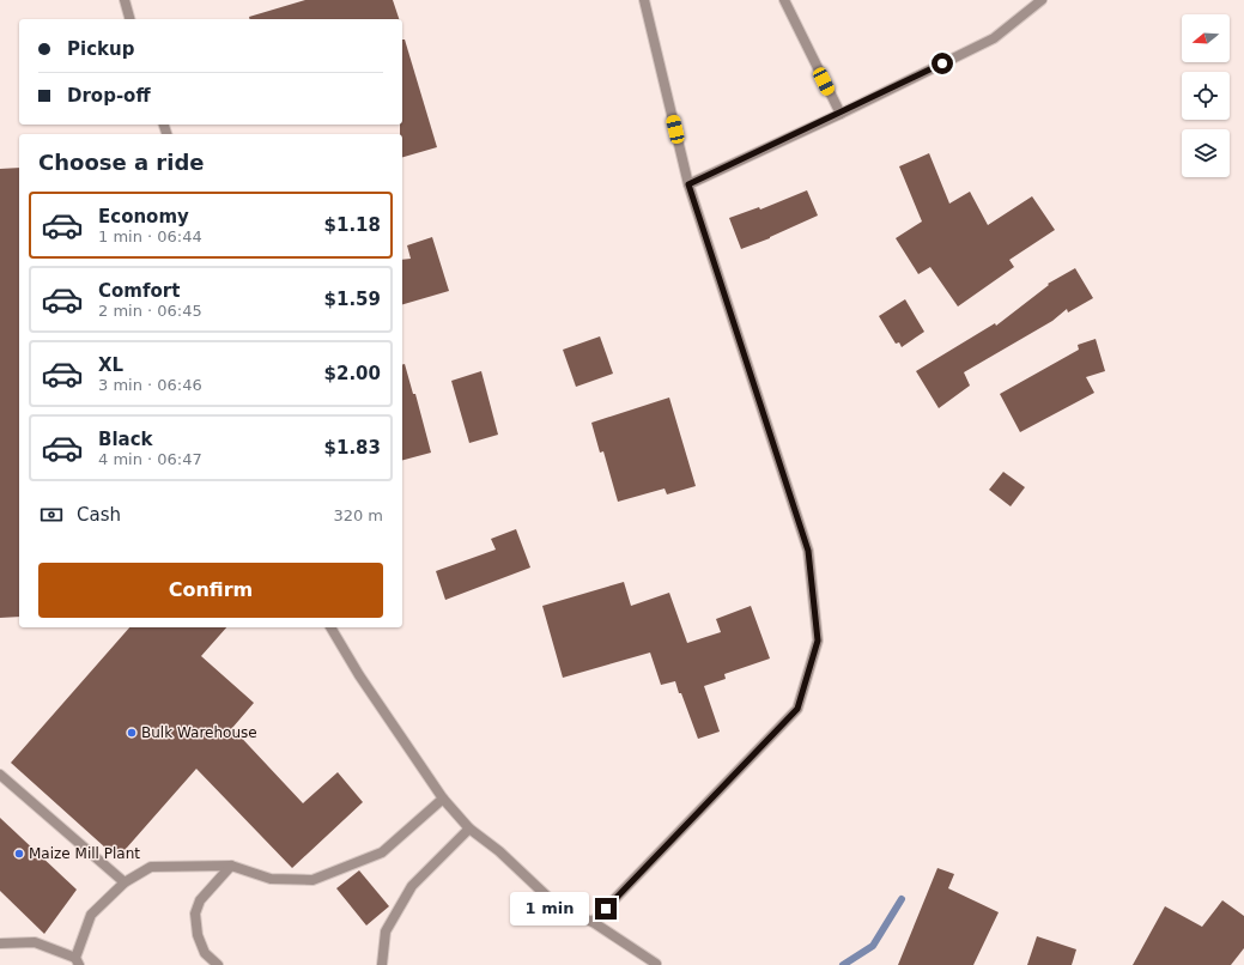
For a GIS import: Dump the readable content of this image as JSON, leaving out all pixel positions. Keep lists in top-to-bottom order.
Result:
{
  "places": ["Bulk Warehouse", "Maize Mill Plant"],
  "north": "left",
  "page": {
    "banner": ["Pickup", "Drop-off"],
    "heading": "Choose a ride",
    "list": [
      {
        "name": "Economy",
        "note": "1 min · 06:44",
        "value": "$1.18"
      },
      {
        "name": "Comfort",
        "note": "2 min · 06:45",
        "value": "$1.59"
      },
      {
        "name": "XL",
        "note": "3 min · 06:46",
        "value": "$2.00"
      },
      {
        "name": "Black",
        "note": "4 min · 06:47",
        "value": "$1.83"
      }
    ],
    "pay": ["Cash", "320 m"],
    "buttons": "Confirm",
    "bubble": "1 min"
  }
}
